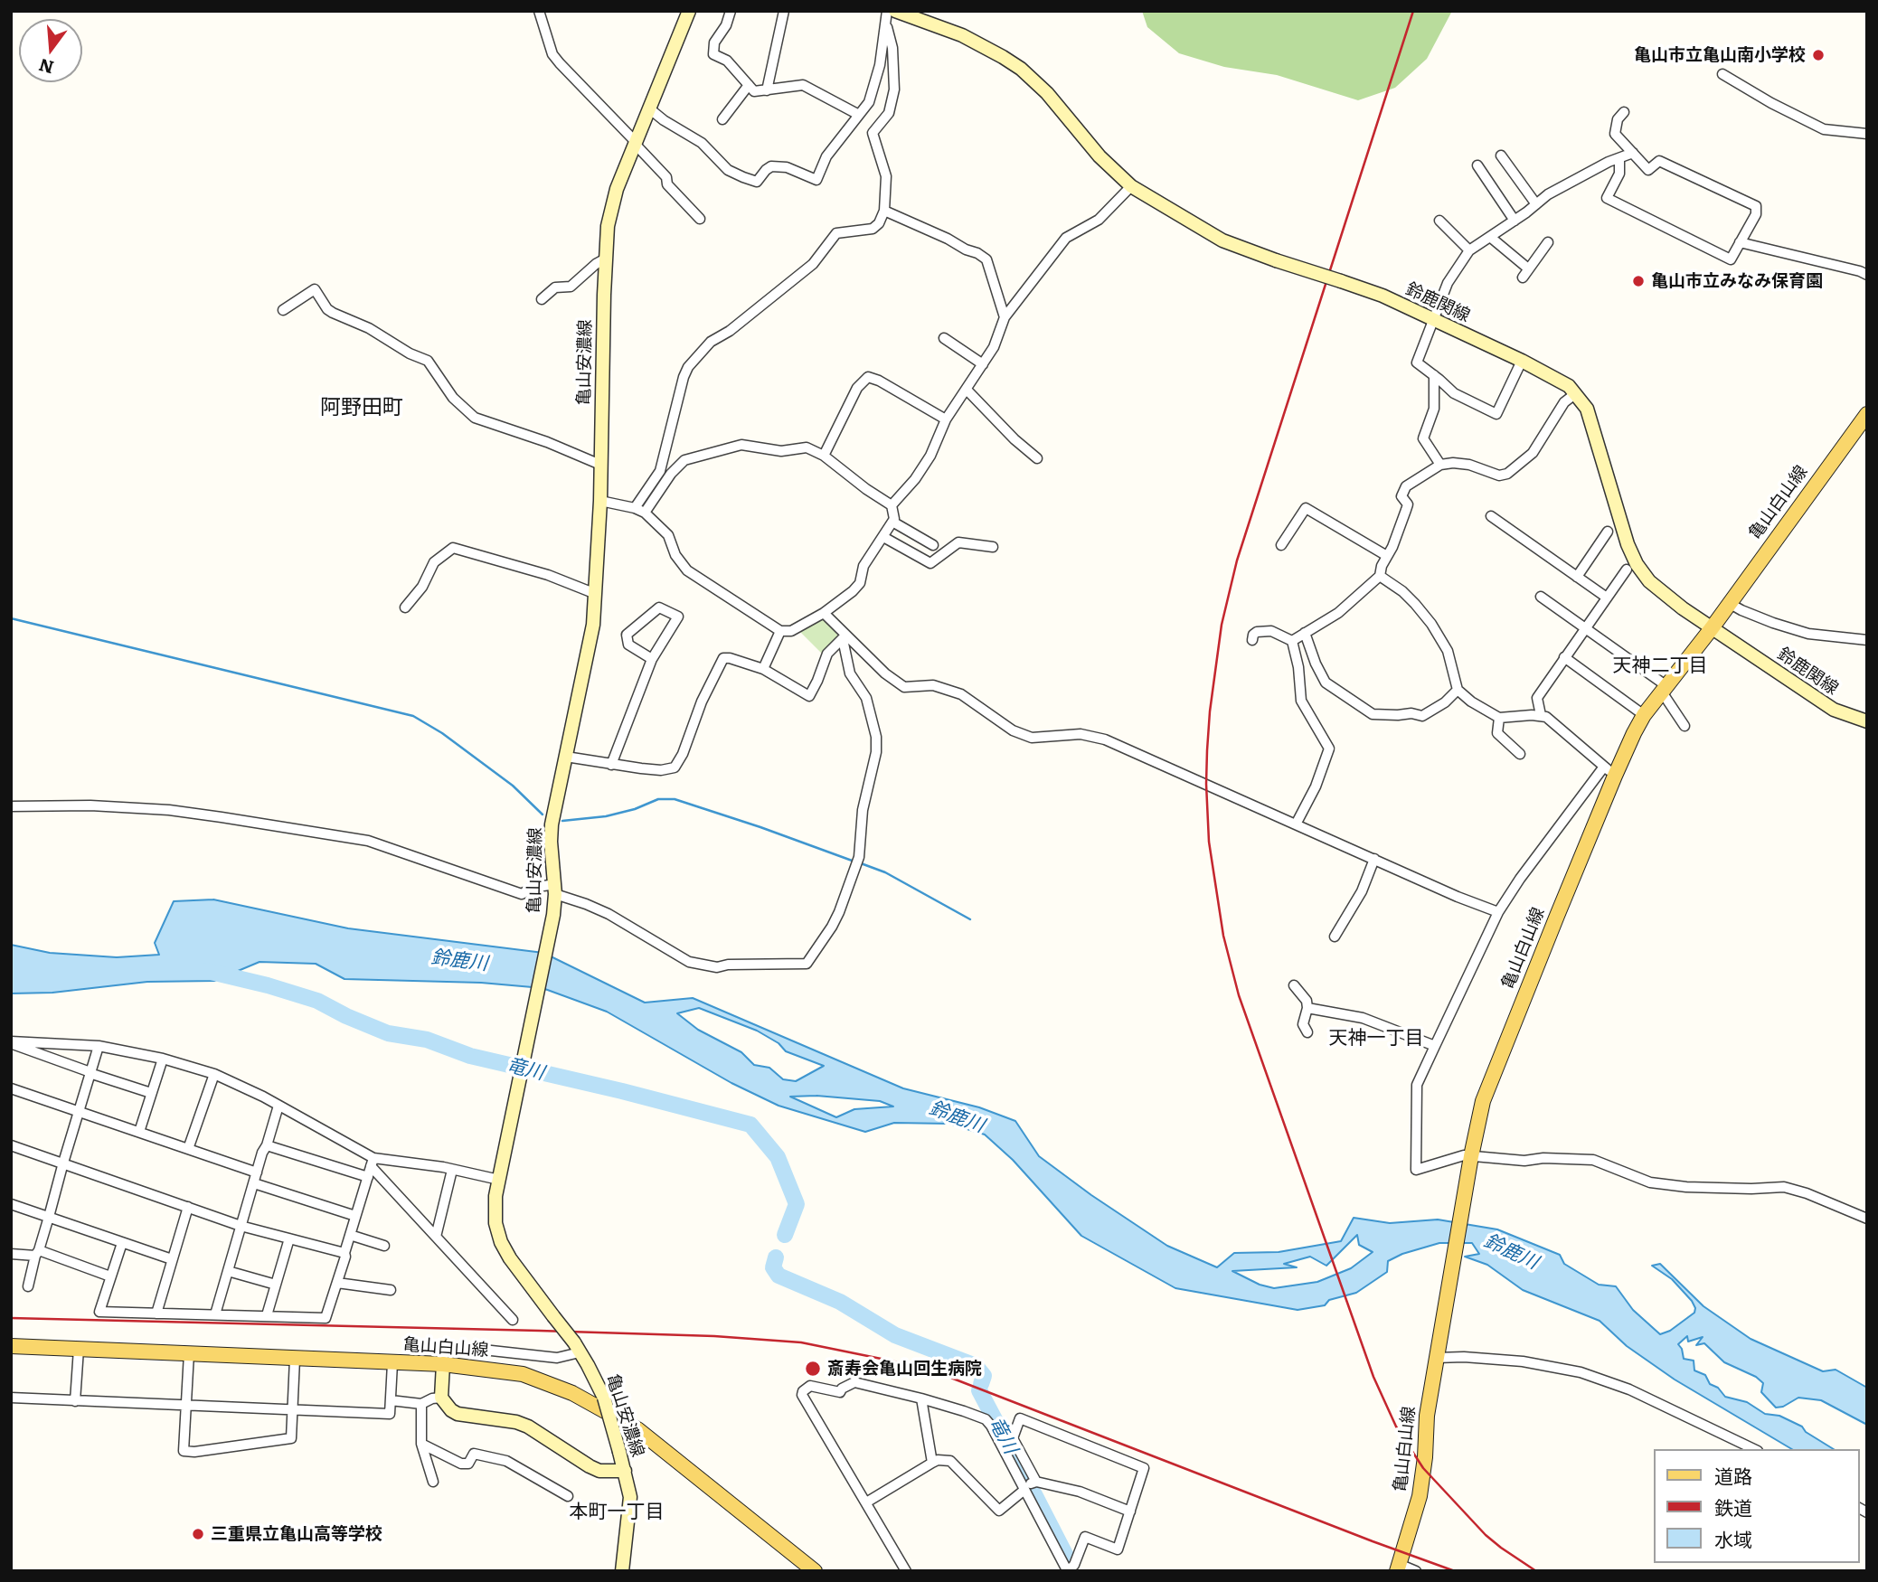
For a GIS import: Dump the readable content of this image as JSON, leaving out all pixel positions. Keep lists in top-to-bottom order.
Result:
{
  "streets": {
    "main road": ["鈴鹿関線", "亀山安濃線", "亀山白山線"]
  },
  "crossings": [
    ["鈴鹿関線", "亀山白山線"]
  ],
  "districts": [
    "阿野田町",
    "天神二丁目",
    "天神一丁目",
    "本町一丁目"
  ],
  "water": ["鈴鹿川", "竜川"],
  "places": [
    "亀山市立亀山南小学校",
    "亀山市立みなみ保育園",
    "斎寿会亀山回生病院",
    "三重県立亀山高等学校"
  ],
  "legend": ["道路", "鉄道", "水域"],
  "north": "bottom"
}
